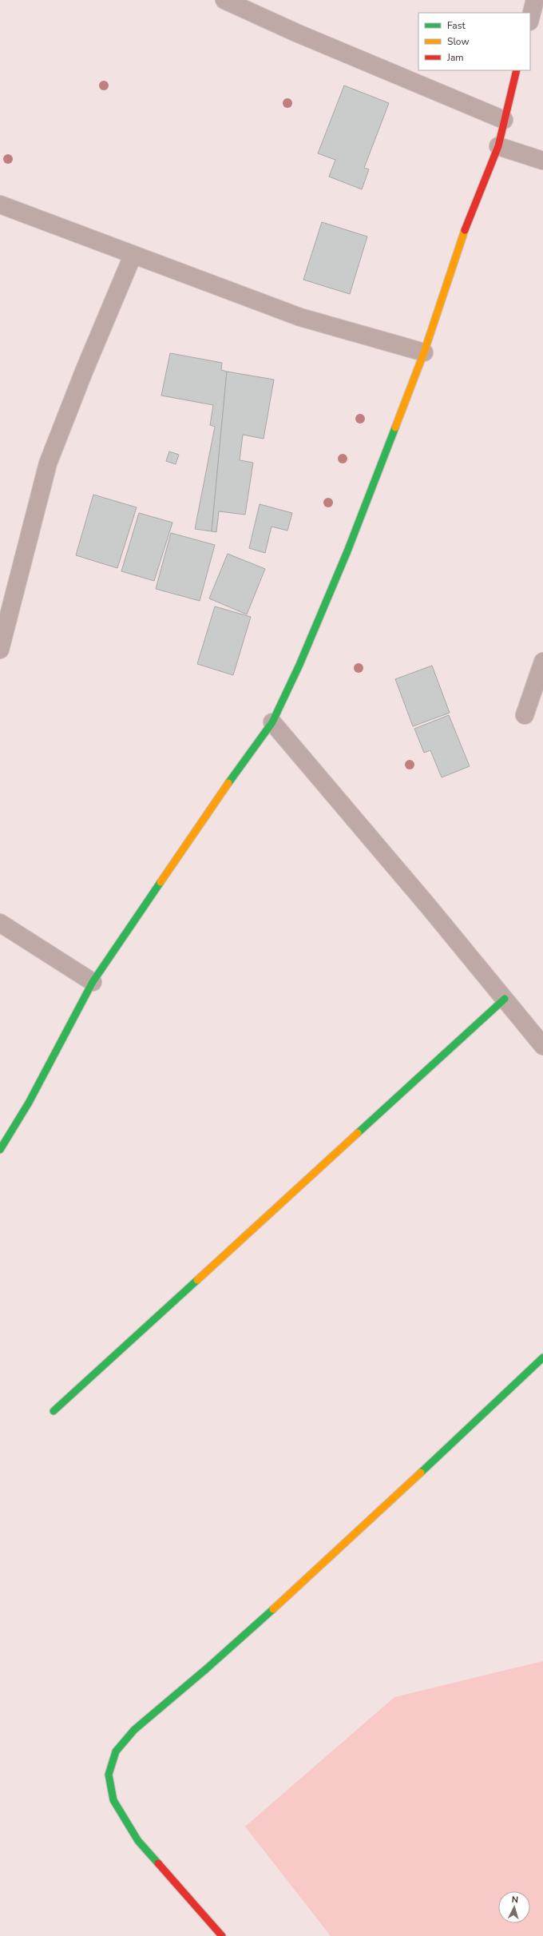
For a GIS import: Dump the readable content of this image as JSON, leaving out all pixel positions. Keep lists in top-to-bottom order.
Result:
{
  "legend": ["Fast", "Slow", "Jam"],
  "north": "top"
}
